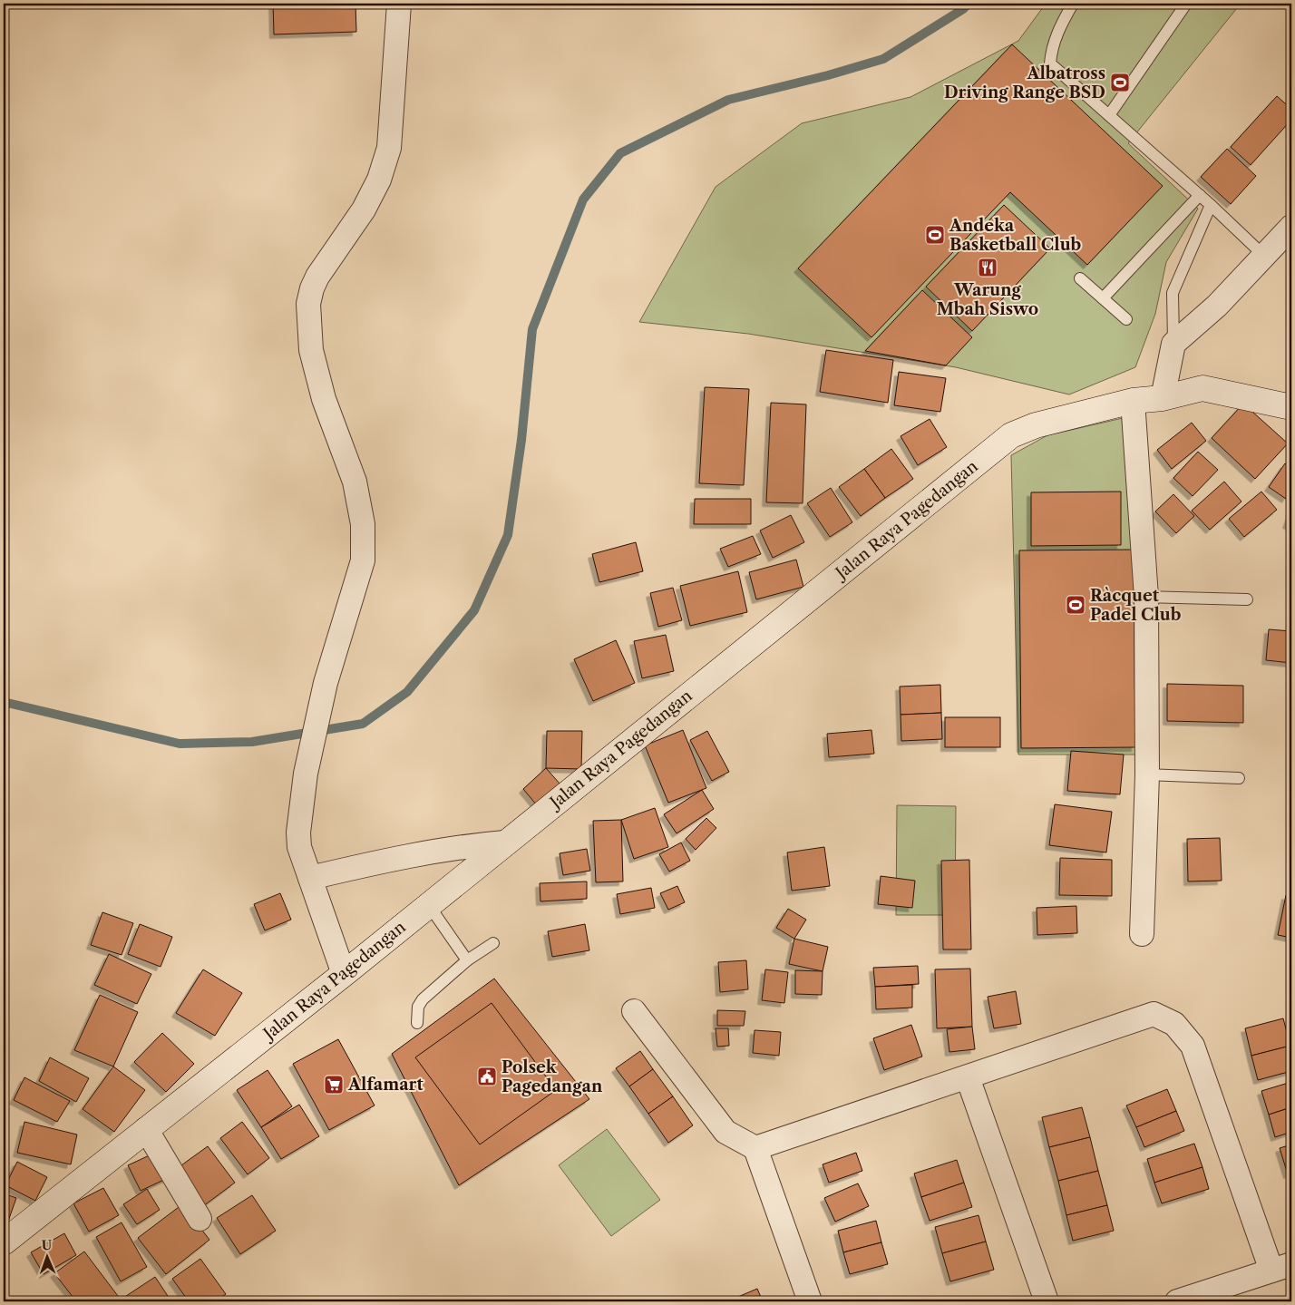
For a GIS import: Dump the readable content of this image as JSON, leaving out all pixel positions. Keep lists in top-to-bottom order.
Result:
{
  "streets": {
    "street": ["Jalan Raya Pagedangan"]
  },
  "places": {
    "sports": ["Albatross Driving Range BSD", "Andeka Basketball Club", "Ràcquet Padel Club"],
    "restaurant": ["Warung Mbah Siswo"],
    "public building": ["Polsek Pagedangan"],
    "supermarket": ["Alfamart"]
  },
  "north": "top"
}
